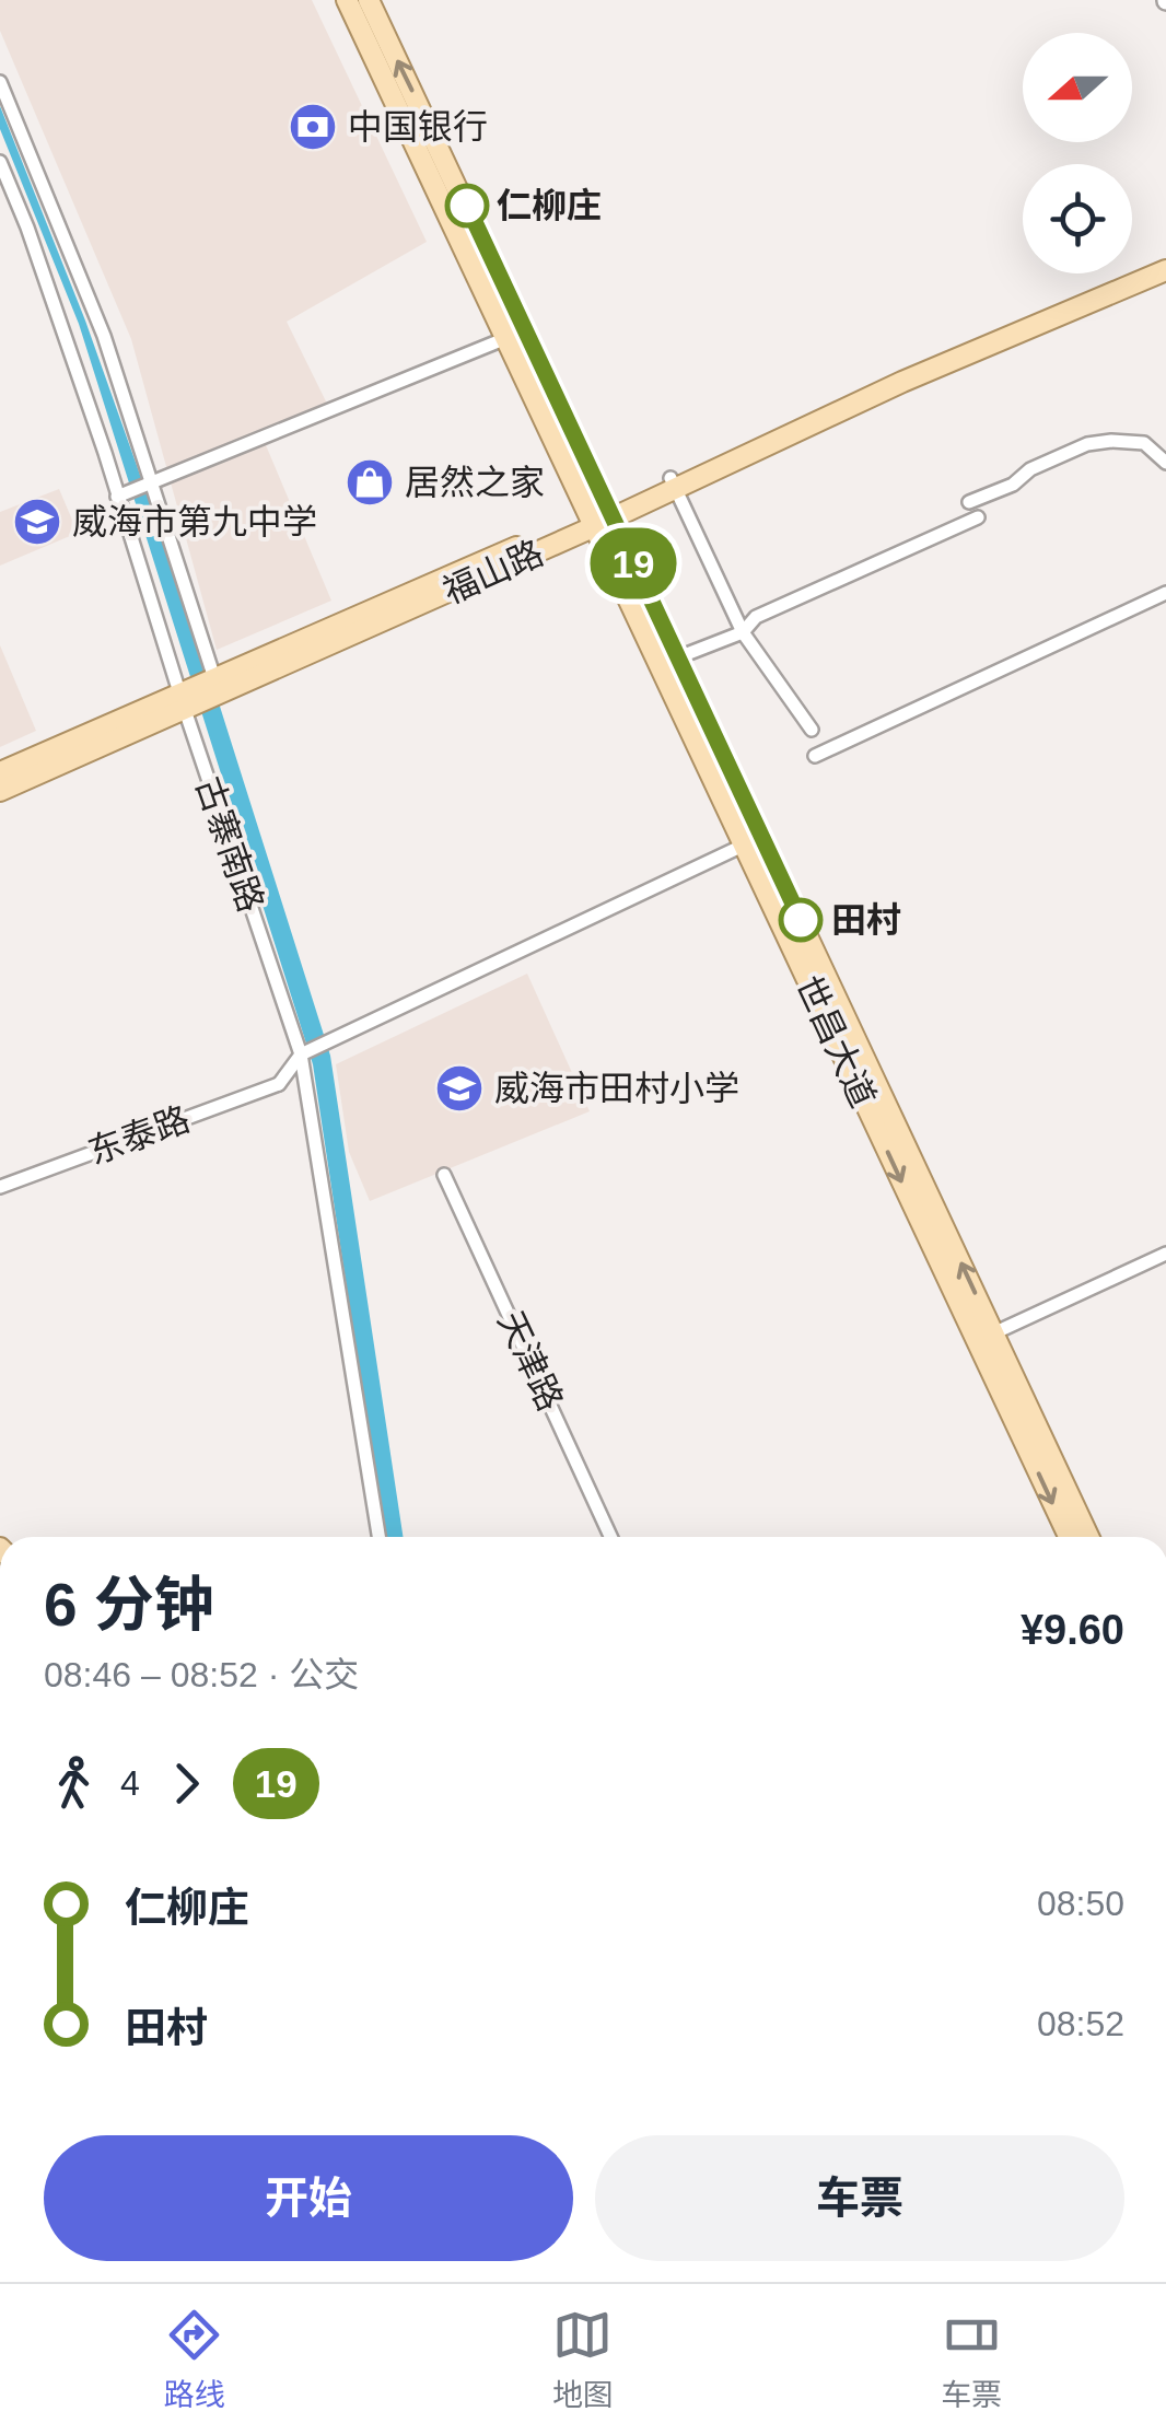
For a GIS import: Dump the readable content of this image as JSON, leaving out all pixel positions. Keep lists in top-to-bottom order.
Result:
{
  "streets": {
    "main road": ["世昌大道"],
    "street": ["古寨南路", "东泰路", "天津路"]
  },
  "places": {
    "bank": ["中国银行"],
    "other": ["仁柳庄", "田村"],
    "shop": ["居然之家"],
    "school or university": ["威海市第九中学", "威海市田村小学"]
  },
  "lines": ["bus line 19"],
  "north": "left",
  "page": {
    "on_map": "19",
    "heading": ["6 分钟", "08:46 – 08:52 · 公交", "¥9.60"],
    "legs": ["4", "19"],
    "list": [
      {
        "name": "仁柳庄",
        "value": "08:50"
      },
      {
        "name": "田村",
        "value": "08:52"
      }
    ],
    "buttons": ["开始", "车票"],
    "tabs": ["路线", "地图", "车票"]
  }
}
